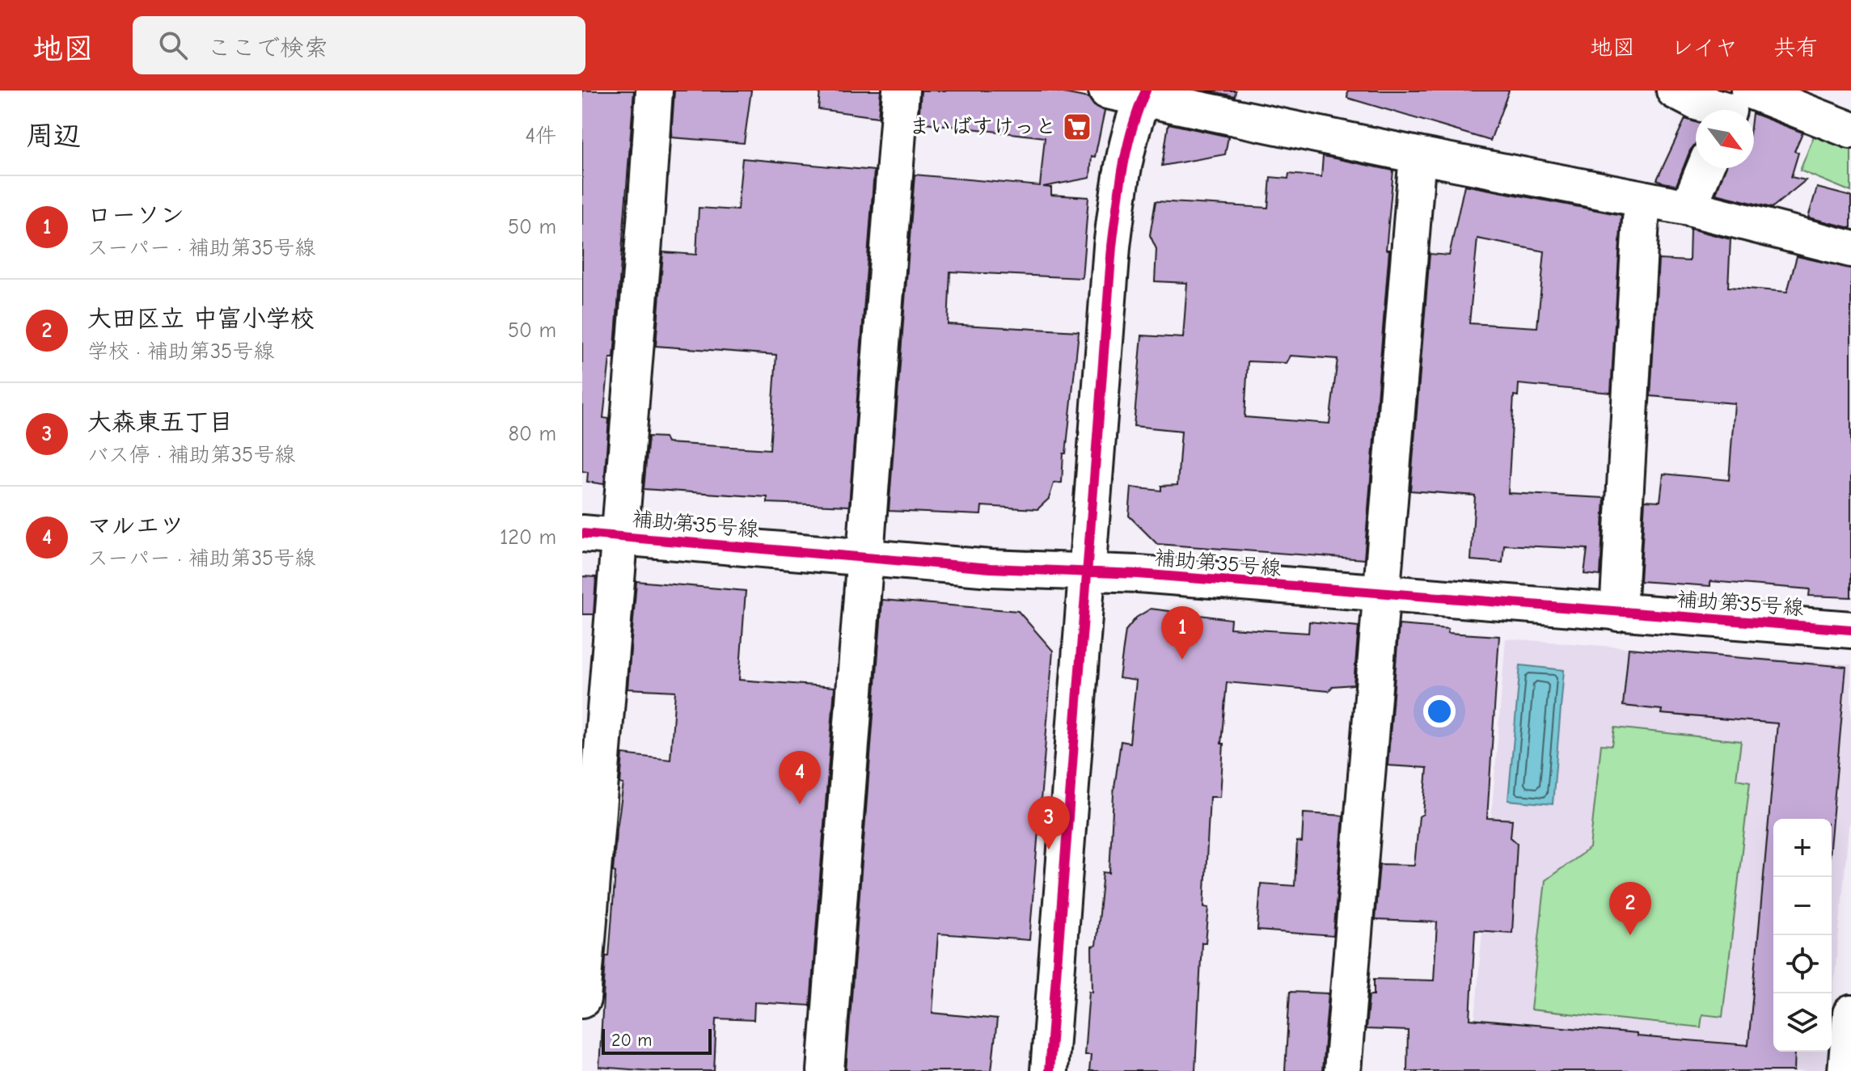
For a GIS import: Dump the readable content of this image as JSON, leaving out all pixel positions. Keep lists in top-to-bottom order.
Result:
{
  "streets": {
    "street": ["補助第35号線"]
  },
  "places": {
    "supermarket": ["まいばすけっと"]
  },
  "scale_bar": "20 m",
  "north": "bottom right",
  "page": {
    "header": "地図",
    "search": "ここで検索",
    "nav": ["地図", "レイヤ", "共有"],
    "heading": ["周辺", "4件"],
    "list": [
      {
        "mark": "1",
        "name": "ローソン",
        "note": "スーパー · 補助第35号線",
        "value": "50 m"
      },
      {
        "mark": "2",
        "name": "大田区立 中富小学校",
        "note": "学校 · 補助第35号線",
        "value": "50 m"
      },
      {
        "mark": "3",
        "name": "大森東五丁目",
        "note": "バス停 · 補助第35号線",
        "value": "80 m"
      },
      {
        "mark": "4",
        "name": "マルエツ",
        "note": "スーパー · 補助第35号線",
        "value": "120 m"
      }
    ],
    "pins": [
      "1",
      "4",
      "3",
      "2"
    ],
    "map_buttons": ["+", "−"],
    "scale": "20 m"
  }
}
